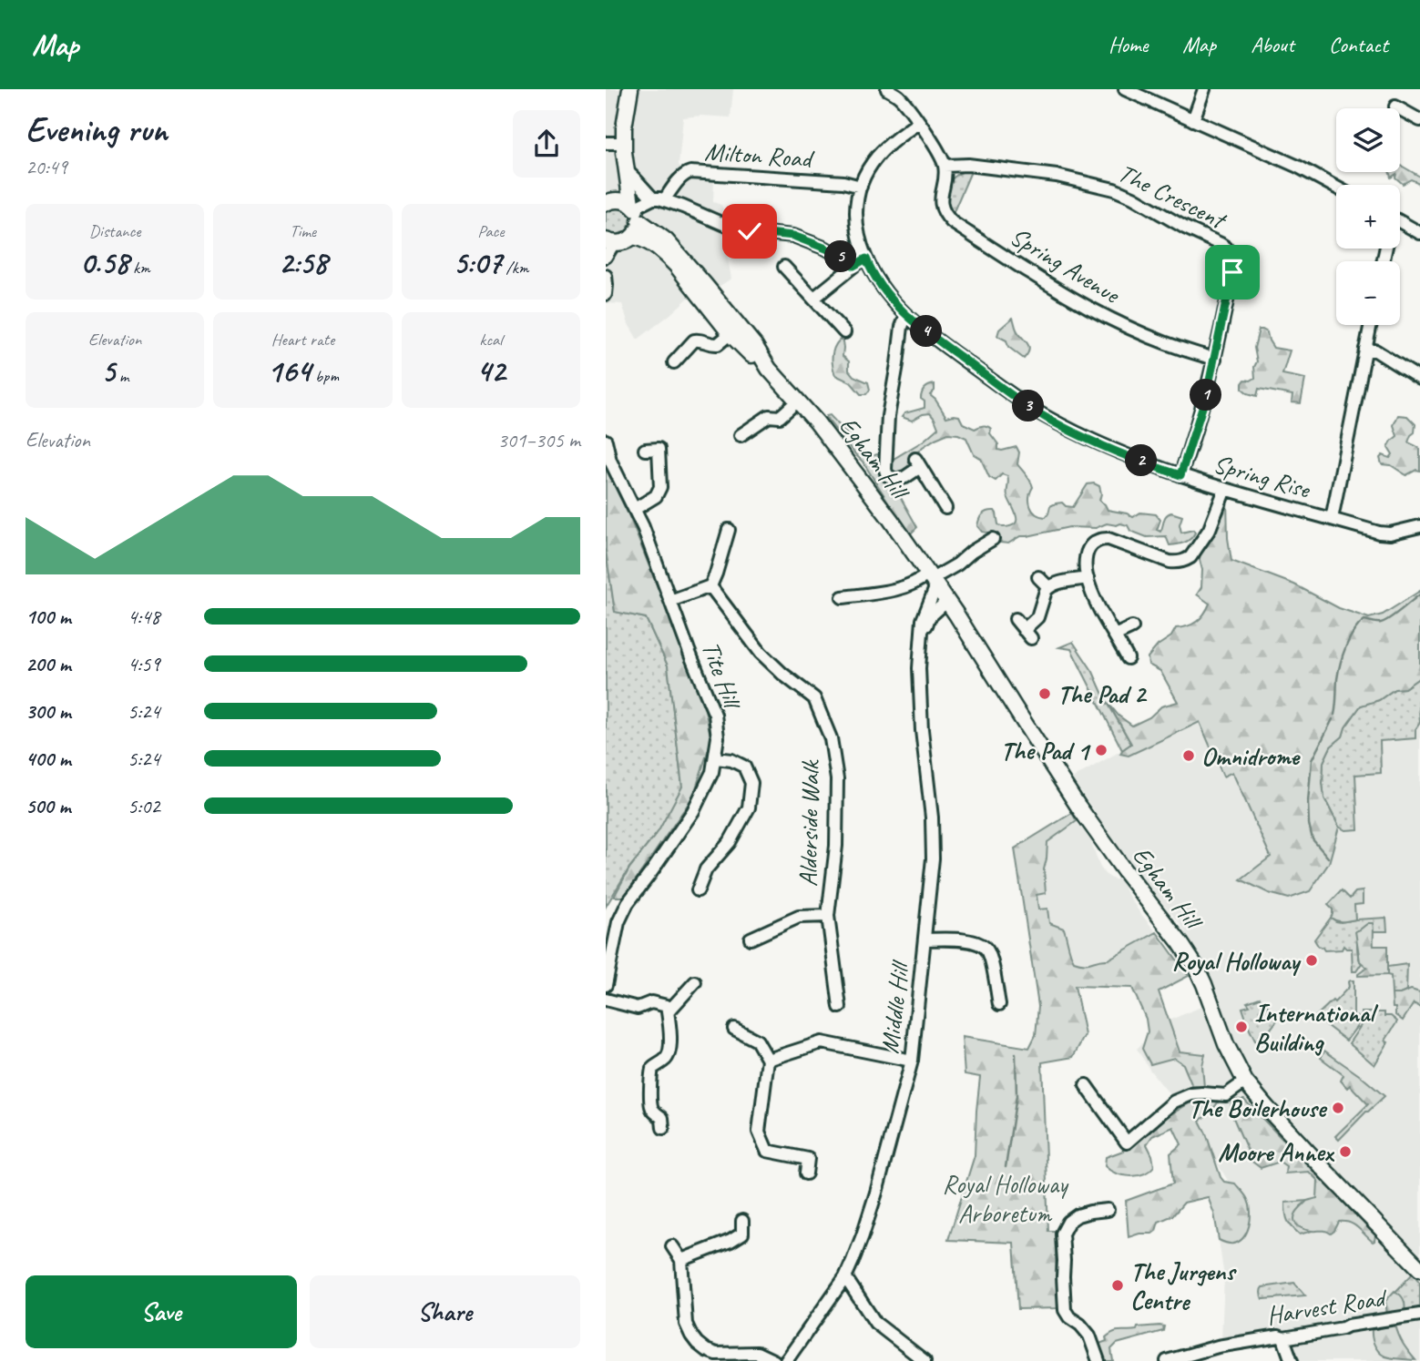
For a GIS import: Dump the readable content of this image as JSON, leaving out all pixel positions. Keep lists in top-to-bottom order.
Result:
{
  "streets": {
    "main road": ["Egham Hill"],
    "street": [
      "Milton Road",
      "The Crescent",
      "Spring Avenue",
      "Spring Rise",
      "Tite Hill",
      "Alderside Walk",
      "Middle Hill",
      "Harvest Road"
    ]
  },
  "crossings": [
    ["Milton Road", "Spring Rise"],
    ["The Crescent", "Spring Avenue"],
    ["The Crescent", "Spring Rise"],
    ["Egham Hill", "Middle Hill"]
  ],
  "parks": ["Royal Holloway Arboretum"],
  "places": [
    "The Pad 2",
    "The Pad 1",
    "Omnidrome",
    "Royal Holloway",
    "International Building",
    "The Boilerhouse",
    "Moore Annex",
    "The Jurgens Centre"
  ],
  "page": {
    "header": "Map",
    "nav": [
      "Home",
      "Map",
      "About",
      "Contact"
    ],
    "heading": ["Evening run", "20:49"],
    "map_buttons": ["+", "−"],
    "stats": [
      ["Distance", "0.58 km"],
      ["Time", "2:58"],
      ["Pace", "5:07 /km"],
      ["Elevation", "5 m"],
      ["Heart rate", "164 bpm"],
      ["kcal", "42"]
    ],
    "pins": [
      "5",
      "4",
      "1",
      "3",
      "2"
    ],
    "chart": ["Elevation", "301–305 m"],
    "list": [
      {
        "name": "100 m",
        "note": "4:48"
      },
      {
        "name": "200 m",
        "note": "4:59"
      },
      {
        "name": "300 m",
        "note": "5:24"
      },
      {
        "name": "400 m",
        "note": "5:24"
      },
      {
        "name": "500 m",
        "note": "5:02"
      }
    ],
    "buttons": ["Save", "Share"]
  }
}
